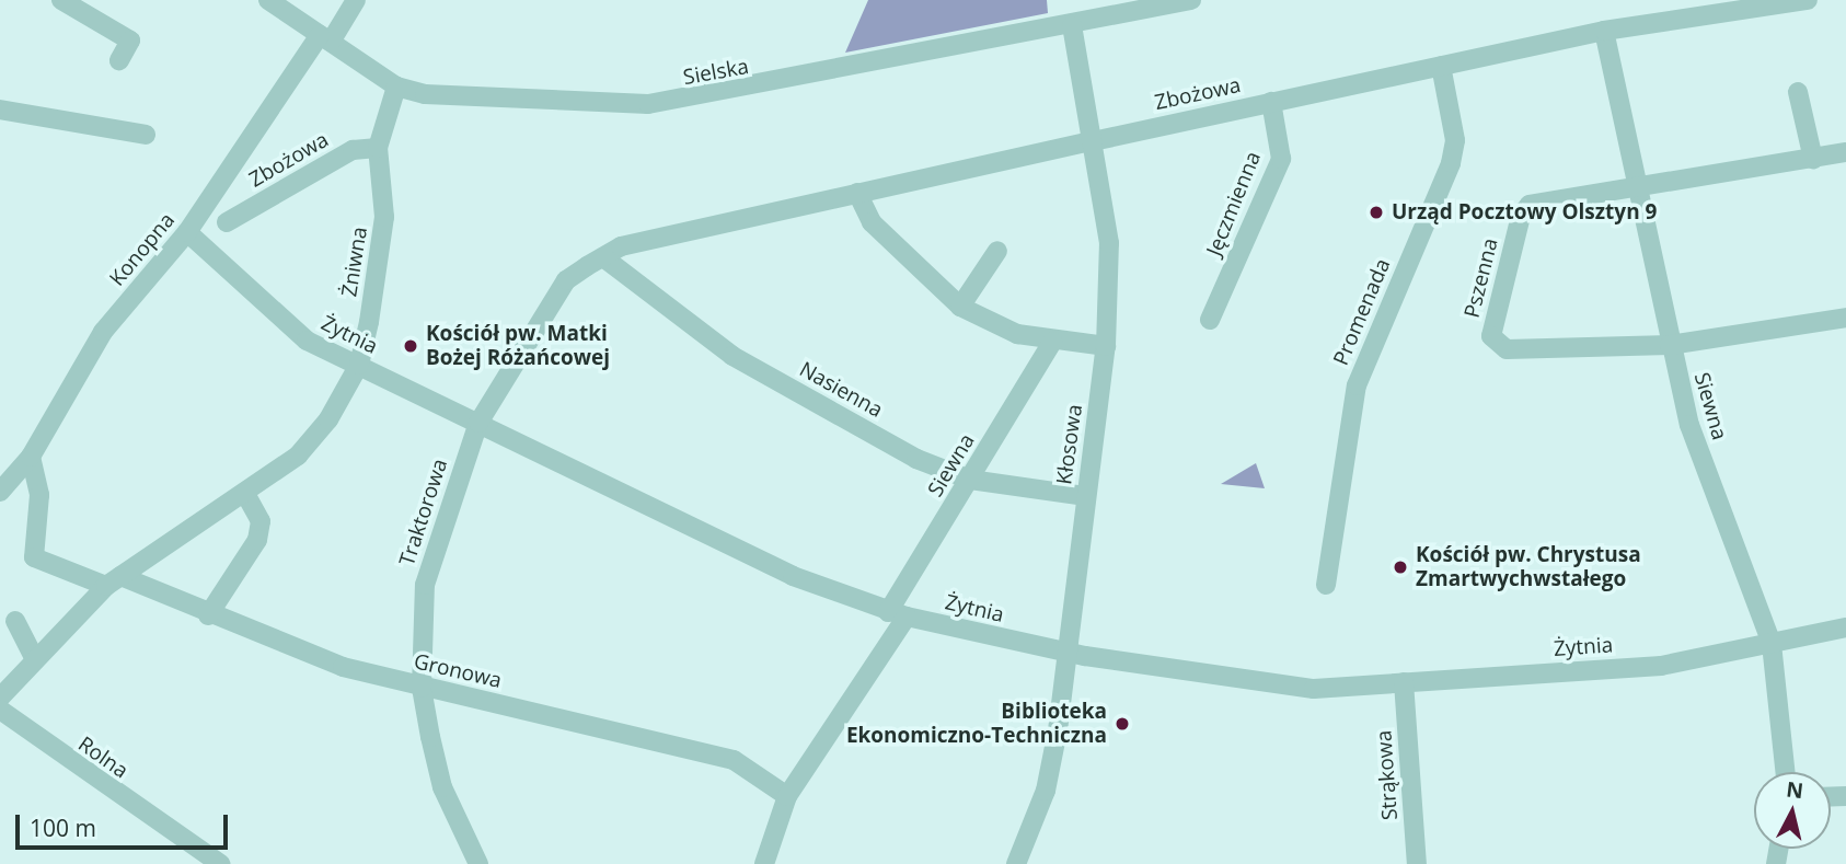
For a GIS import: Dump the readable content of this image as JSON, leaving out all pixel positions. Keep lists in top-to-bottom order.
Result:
{
  "streets": {
    "street": [
      "Sielska",
      "Zbożowa",
      "Jęczmienna",
      "Konopna",
      "Żniwna",
      "Pszenna",
      "Promenada",
      "Żytnia",
      "Nasienna",
      "Siewna",
      "Kłosowa",
      "Traktorowa",
      "Gronowa",
      "Rolna",
      "Strąkowa"
    ]
  },
  "crossings": [
    ["Sielska", "Konopna"],
    ["Sielska", "Żniwna"],
    ["Sielska", "Kłosowa"],
    ["Zbożowa", "Jęczmienna"],
    ["Zbożowa", "Żniwna"],
    ["Zbożowa", "Promenada"],
    ["Zbożowa", "Nasienna"],
    ["Zbożowa", "Siewna"],
    ["Zbożowa", "Kłosowa"],
    ["Zbożowa", "Traktorowa"],
    ["Konopna", "Żytnia"],
    ["Konopna", "Gronowa"],
    ["Żniwna", "Żytnia"],
    ["Żniwna", "Gronowa"],
    ["Pszenna", "Siewna"],
    ["Żytnia", "Siewna"],
    ["Żytnia", "Kłosowa"],
    ["Żytnia", "Traktorowa"],
    ["Żytnia", "Strąkowa"],
    ["Nasienna", "Siewna"],
    ["Nasienna", "Kłosowa"],
    ["Nasienna", "Traktorowa"],
    ["Siewna", "Gronowa"],
    ["Traktorowa", "Gronowa"]
  ],
  "places": [
    "Urząd Pocztowy Olsztyn 9",
    "Kościół pw. Matki Bożej Różańcowej",
    "Kościół pw. Chrystusa Zmartwychwstałego",
    "Biblioteka Ekonomiczno-Techniczna"
  ],
  "scale_bar": "100 m",
  "north": "top"
}
